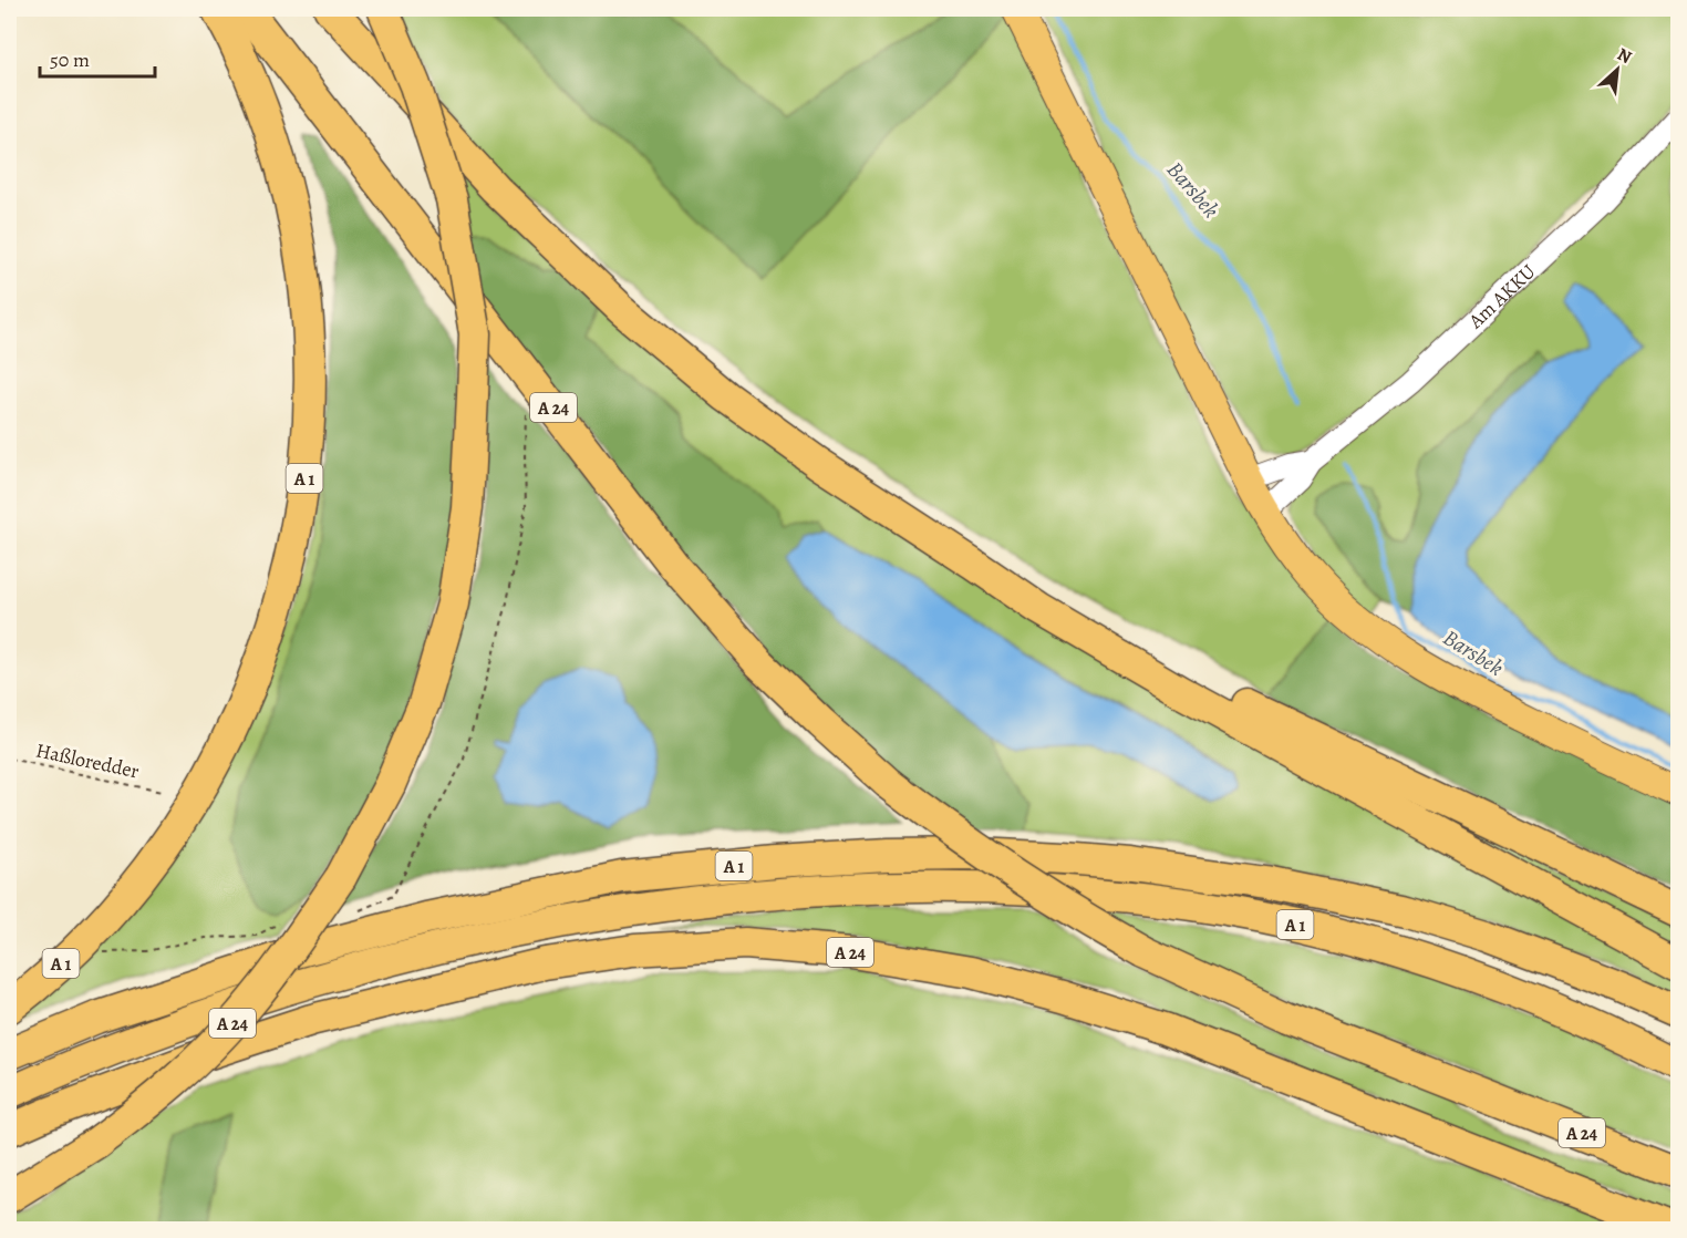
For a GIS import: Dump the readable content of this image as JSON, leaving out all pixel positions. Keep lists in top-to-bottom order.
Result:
{
  "streets": {
    "highway": ["A 24", "A 1"],
    "street": ["Am AKKU"],
    "path": ["Haßloredder"]
  },
  "water": ["Barsbek"],
  "scale_bar": "50 m",
  "north": "top right"
}
